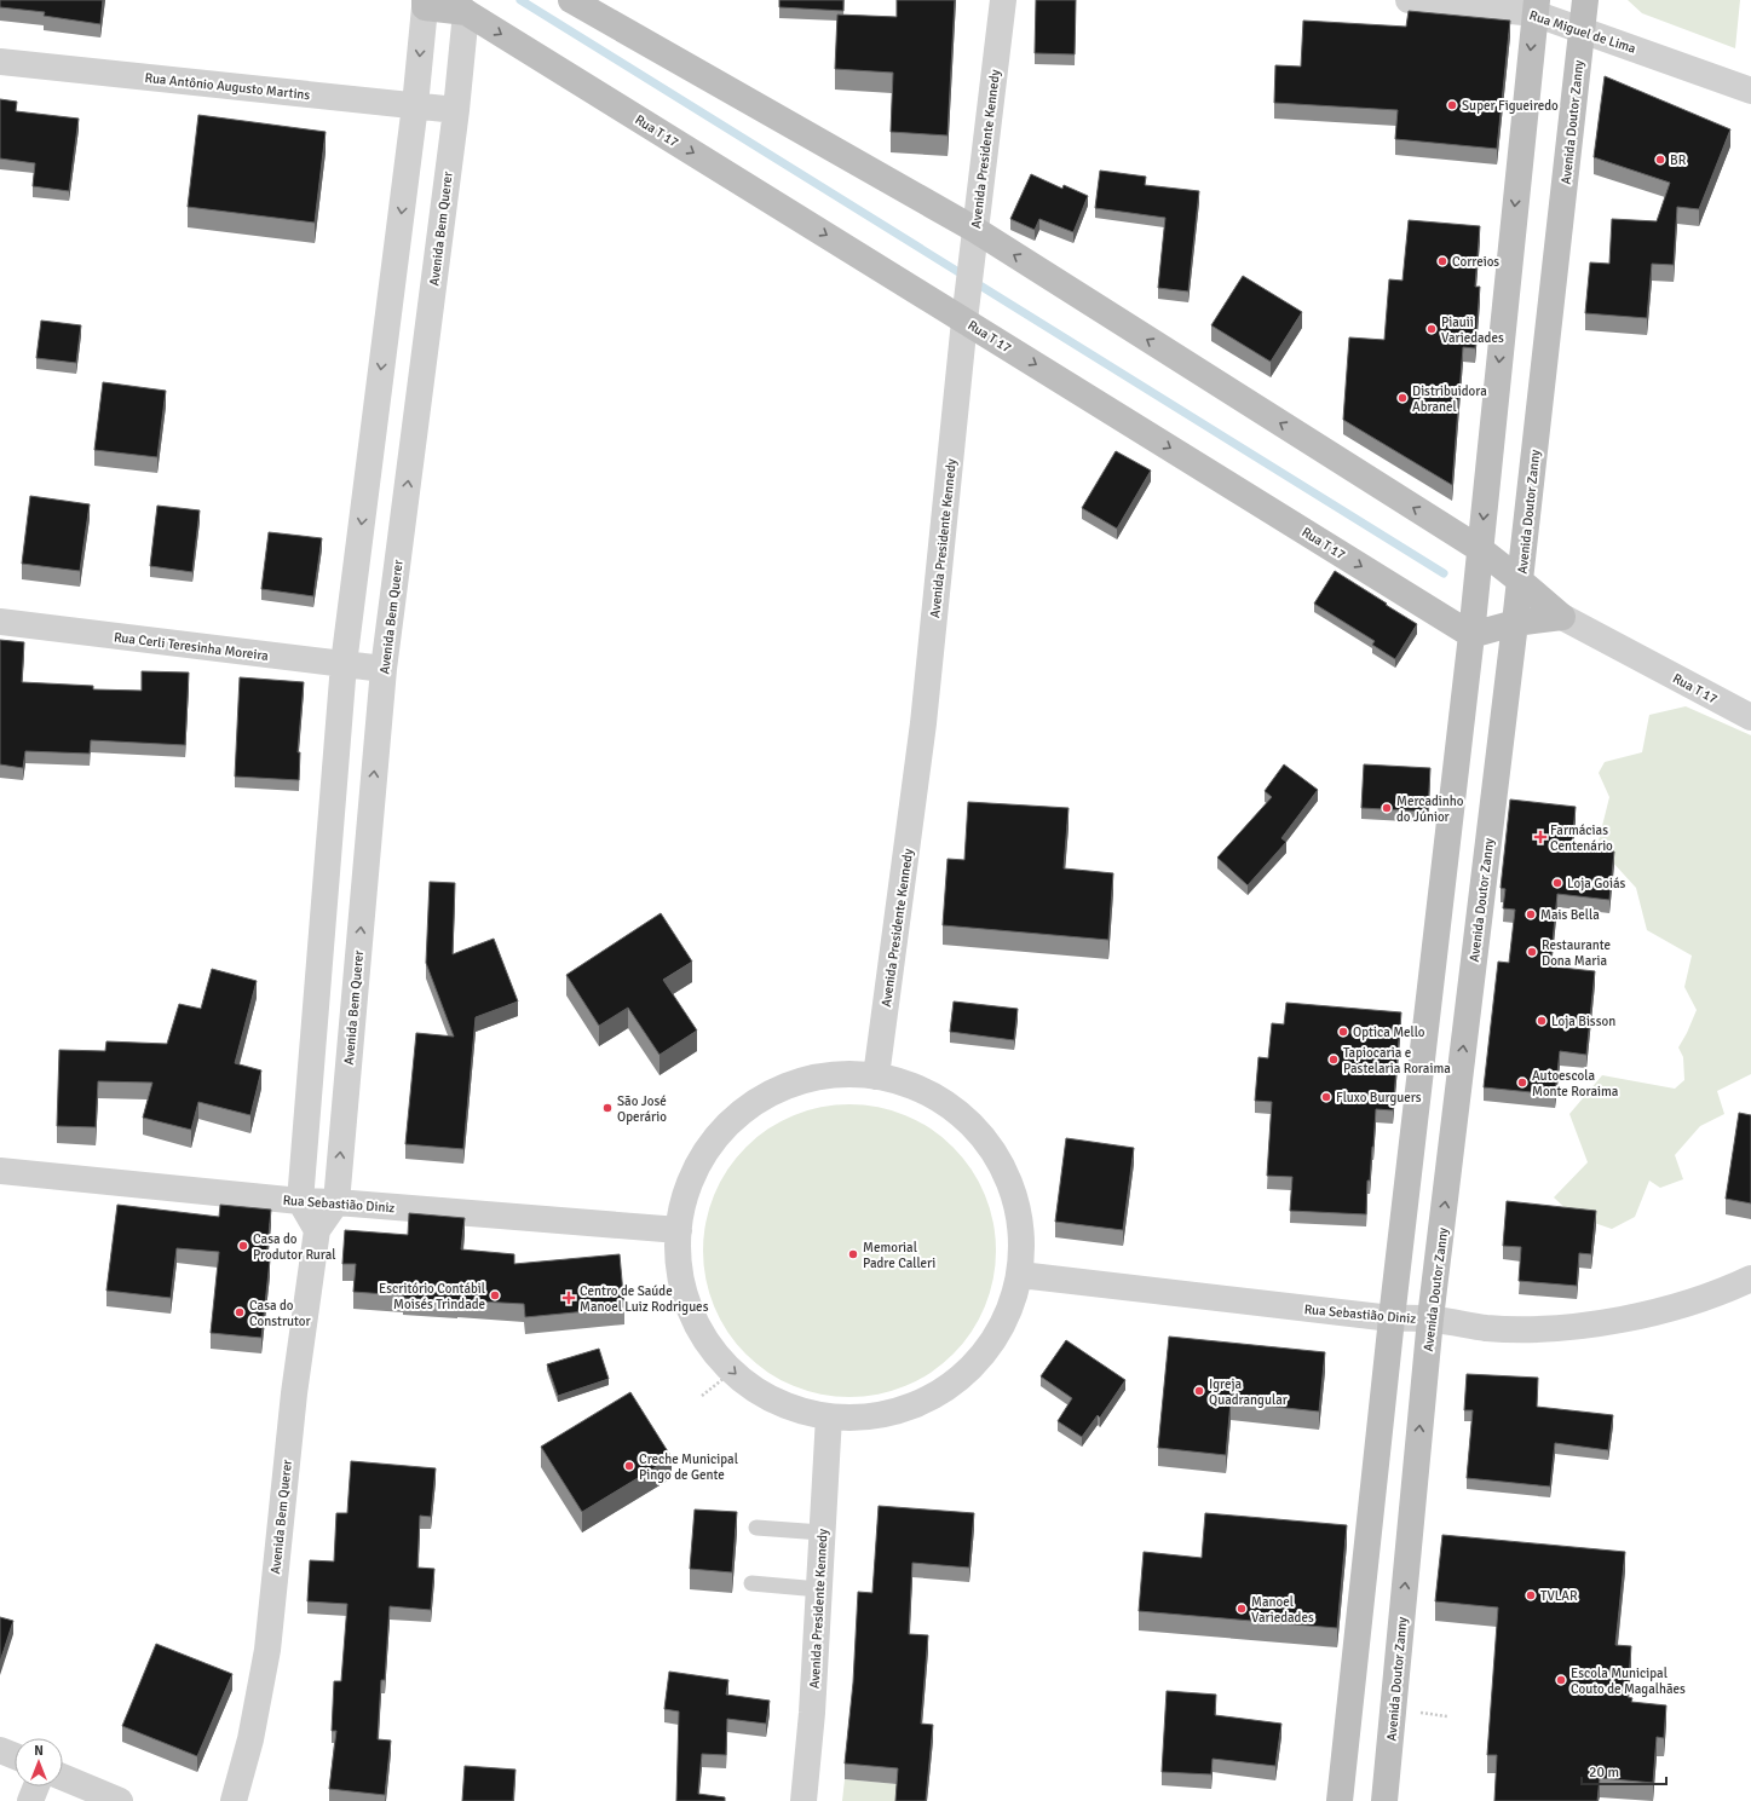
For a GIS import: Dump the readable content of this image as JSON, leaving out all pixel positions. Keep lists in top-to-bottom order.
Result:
{
  "streets": {
    "street": [
      "Rua Miguel de Lima",
      "Rua Antônio Augusto Martins",
      "Avenida Doutor Zanny",
      "Rua T 17",
      "Avenida Presidente Kennedy",
      "Avenida Bem Querer",
      "Rua Cerli Teresinha Moreira",
      "Rua Sebastião Diniz"
    ]
  },
  "crossings": [
    ["Rua Miguel de Lima", "Avenida Doutor Zanny"],
    ["Rua Antônio Augusto Martins", "Avenida Bem Querer"],
    ["Avenida Doutor Zanny", "Rua T 17"],
    ["Avenida Doutor Zanny", "Rua Sebastião Diniz"],
    ["Rua T 17", "Avenida Presidente Kennedy"],
    ["Rua T 17", "Avenida Bem Querer"],
    ["Avenida Bem Querer", "Rua Cerli Teresinha Moreira"],
    ["Avenida Bem Querer", "Rua Sebastião Diniz"]
  ],
  "places": {
    "other": [
      "Super Figueiredo",
      "BR",
      "Correios",
      "Piauii Variedades",
      "Distribuidora Abranel",
      "Mercadinho do Júnior",
      "Loja Goiás",
      "Mais Bella",
      "Restaurante Dona Maria",
      "Loja Bisson",
      "Optica Mello",
      "Tapiocaria e Pastelaria Roraima",
      "Autoescola Monte Roraima",
      "Fluxo Burguers",
      "São José Operário",
      "Casa do Produtor Rural",
      "Memorial Padre Calleri",
      "Escritório Contábil Moisés Trindade",
      "Casa do Construtor",
      "Igreja Quadrangular",
      "Creche Municipal Pingo de Gente",
      "TVLAR",
      "Manoel Variedades",
      "Escola Municipal Couto de Magalhães"
    ],
    "health": ["Farmácias Centenário", "Centro de Saúde Manoel Luiz Rodrigues"]
  },
  "scale_bar": "20 m",
  "north": "top"
}
